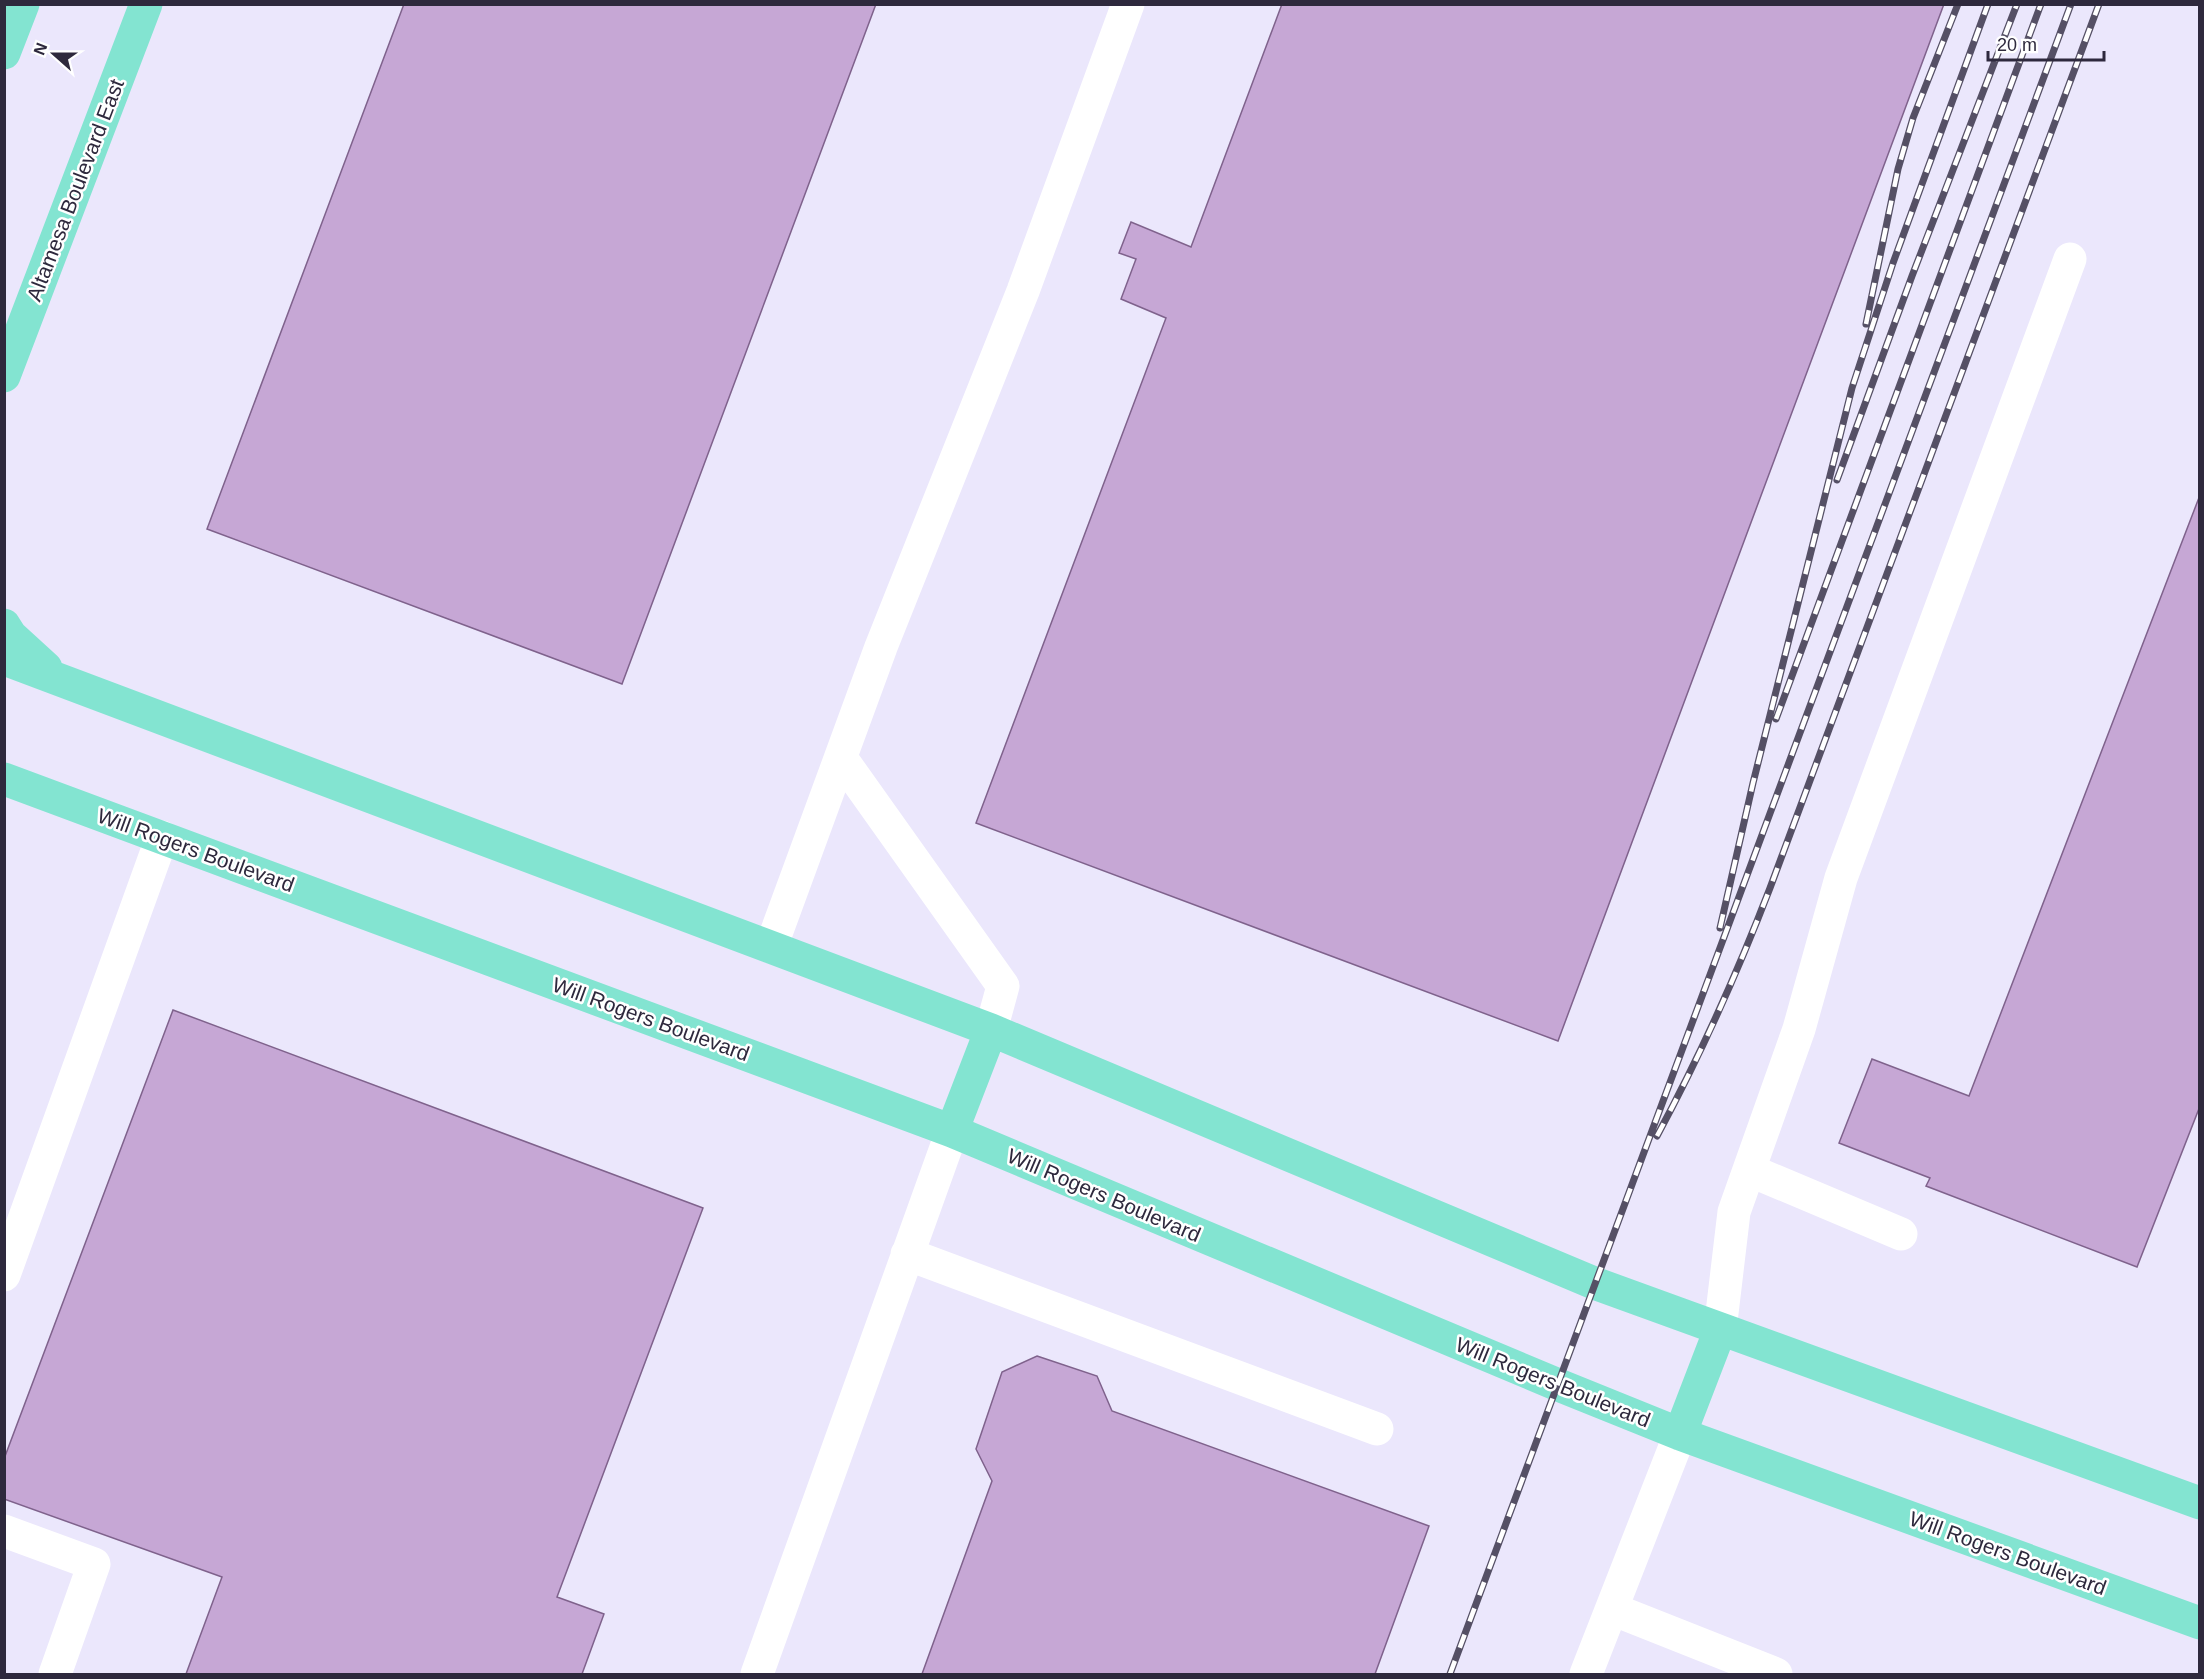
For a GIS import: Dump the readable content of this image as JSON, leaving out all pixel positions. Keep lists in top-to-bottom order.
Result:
{
  "streets": {
    "main road": ["Altamesa Boulevard East", "Will Rogers Boulevard"]
  },
  "scale_bar": "20 m",
  "north": "left"
}
